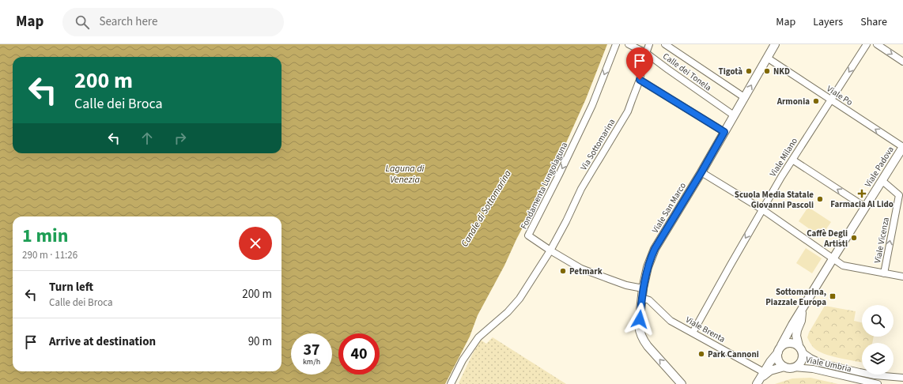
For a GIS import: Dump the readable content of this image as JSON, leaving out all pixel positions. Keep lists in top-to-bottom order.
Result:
{
  "streets": {
    "street": [
      "Calle dei Tonela",
      "Viale Po",
      "Via Sottomarina",
      "Viale Milano",
      "Viale Padova",
      "Fondamenta Lungolaguna",
      "Viale San Marco",
      "Viale Vicenza",
      "Viale Brenta",
      "Viale Umbria"
    ]
  },
  "crossings": [
    ["Calle dei Tonela", "Via Sottomarina"],
    ["Calle dei Tonela", "Viale San Marco"],
    ["Viale Po", "Viale Milano"],
    ["Viale Po", "Viale Padova"],
    ["Viale Po", "Viale San Marco"],
    ["Via Sottomarina", "Fondamenta Lungolaguna"],
    ["Viale Milano", "Viale Brenta"],
    ["Viale Padova", "Viale Vicenza"],
    ["Viale Padova", "Viale Brenta"],
    ["Viale Padova", "Viale Umbria"],
    ["Fondamenta Lungolaguna", "Viale San Marco"],
    ["Viale San Marco", "Viale Brenta"]
  ],
  "one_way": [
    "Viale Po",
    "Viale Milano",
    "Fondamenta Lungolaguna",
    "Viale Vicenza"
  ],
  "water": ["Laguna di Venezia", "Canale di Sottomarina"],
  "places": {
    "other": [
      "Tigotà",
      "NKD",
      "Armonia",
      "Scuola Media Statale Giovanni Pascoli",
      "Caffè Degli Artisti",
      "Petmark",
      "Park Cannoni"
    ],
    "health": ["Farmacia Al Lido"],
    "transit": ["Sottomarina, Piazzale Europa"]
  },
  "page": {
    "header": "Map",
    "search": "Search here",
    "nav": ["Map", "Layers", "Share"],
    "turn": ["200 m", "Calle dei Broca"],
    "heading": ["1 min", "290 m · 11:26"],
    "list": [
      {
        "name": "Turn left",
        "note": "Calle dei Broca",
        "value": "200 m"
      },
      {
        "name": "Arrive at destination",
        "value": "90 m"
      }
    ],
    "speed": "37 km/h",
    "limit": "40"
  }
}
